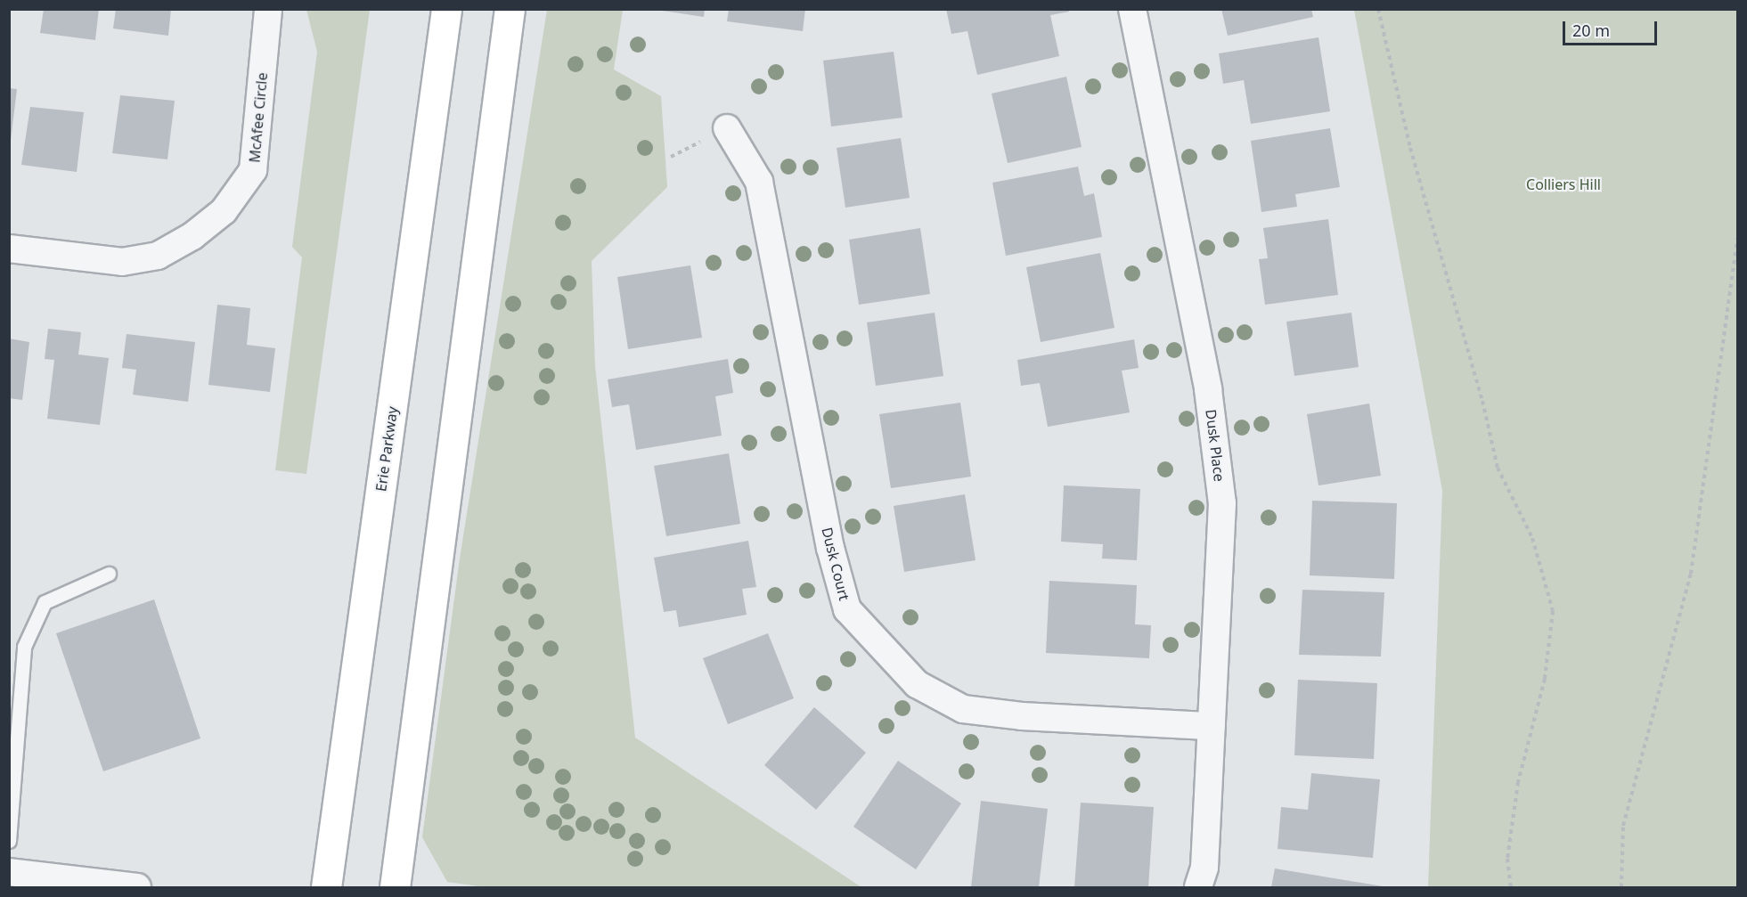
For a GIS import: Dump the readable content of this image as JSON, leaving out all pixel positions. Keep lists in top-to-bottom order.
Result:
{
  "streets": {
    "main road": ["Erie Parkway"],
    "street": ["McAfee Circle", "Dusk Place", "Dusk Court"]
  },
  "crossings": [
    ["Dusk Place", "Dusk Court"]
  ],
  "parks": ["Colliers Hill"],
  "scale_bar": "20 m"
}
